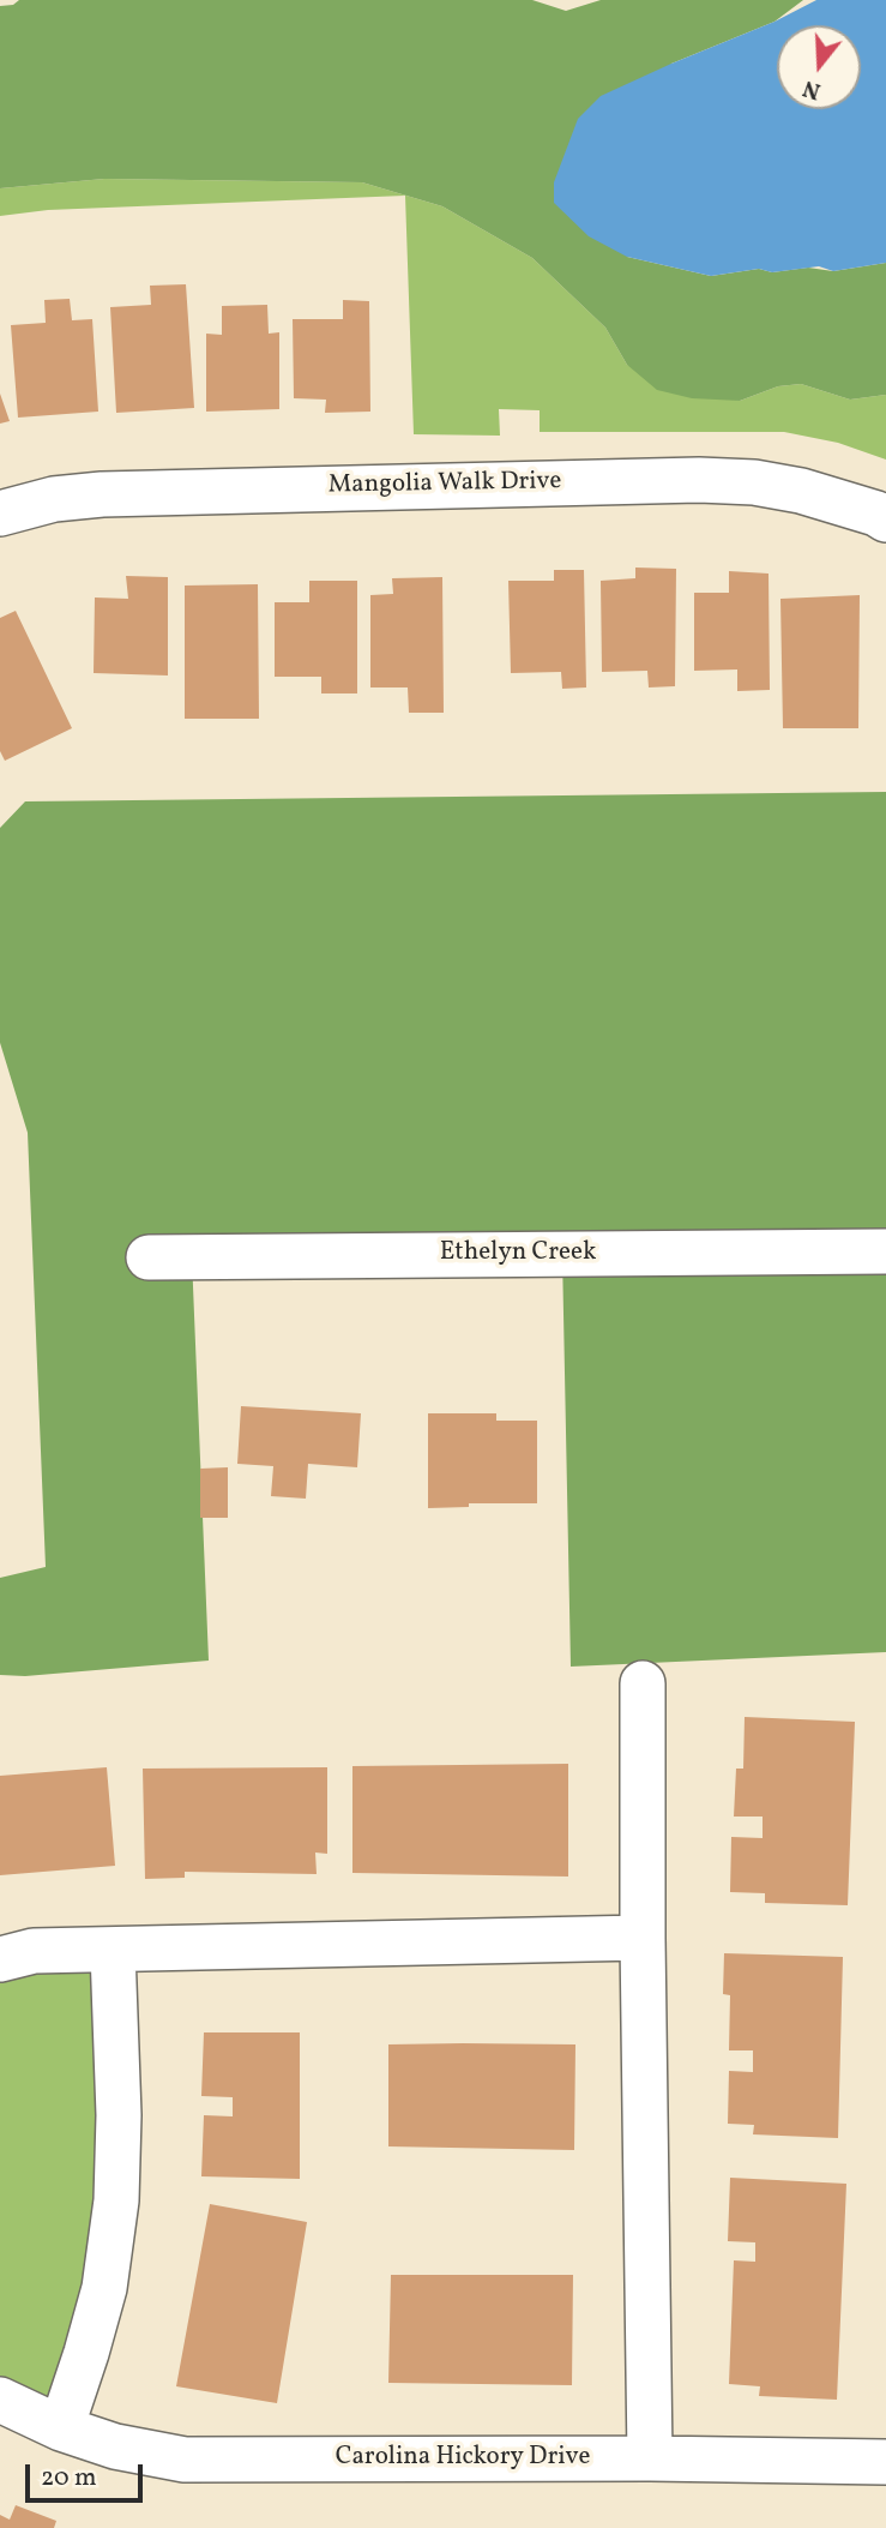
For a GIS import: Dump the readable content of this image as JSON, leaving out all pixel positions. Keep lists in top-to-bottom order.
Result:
{
  "streets": {
    "street": ["Mangolia Walk Drive", "Ethelyn Creek", "Carolina Hickory Drive"]
  },
  "scale_bar": "20 m",
  "north": "bottom"
}
